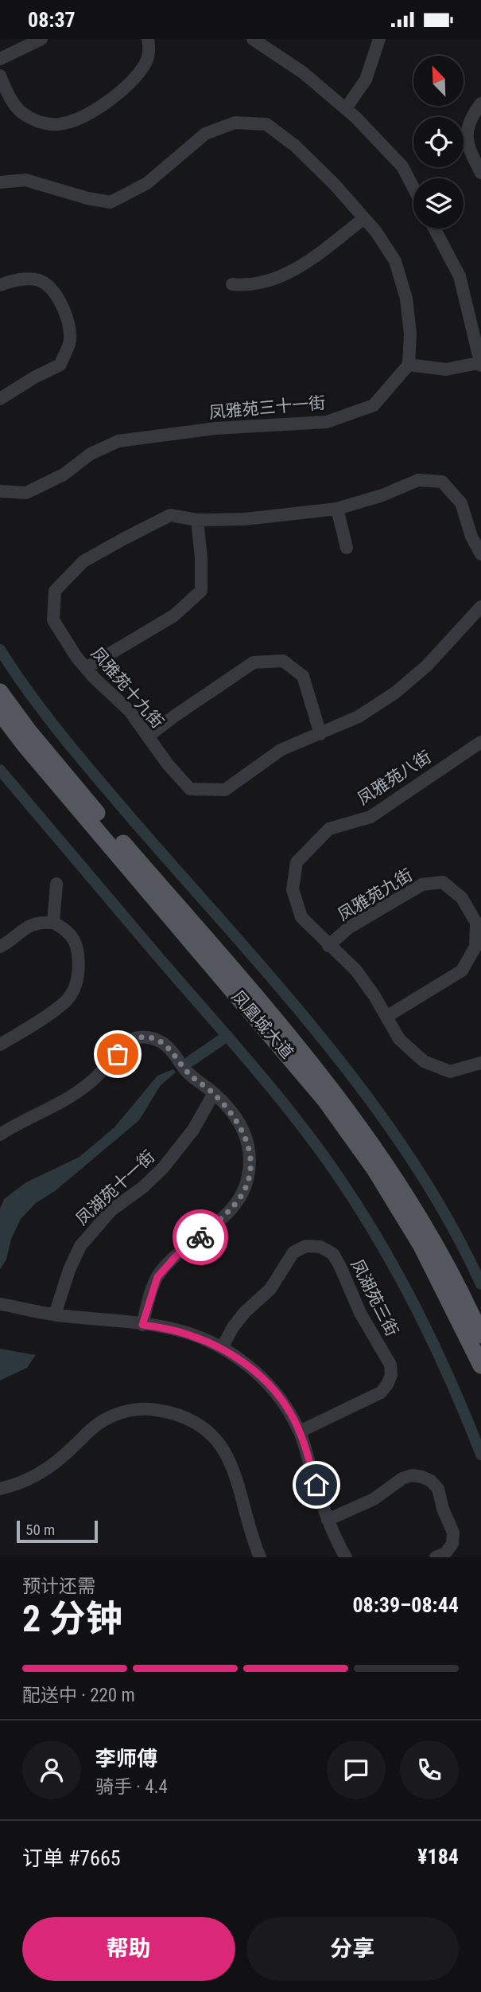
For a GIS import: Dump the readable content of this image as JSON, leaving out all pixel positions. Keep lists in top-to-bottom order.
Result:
{
  "streets": {
    "main road": ["凤凰城大道"],
    "street": [
      "凤雅苑三十一街",
      "凤雅苑十九街",
      "凤雅苑八街",
      "凤雅苑九街",
      "凤湖苑十一街",
      "凤湖苑三街"
    ]
  },
  "crossings": [
    ["凤雅苑八街", "凤雅苑九街"]
  ],
  "scale_bar": "50 m",
  "north": "top left",
  "page": {
    "status": "08:37",
    "scale": "50 m",
    "heading": ["2 分钟", "预计还需", "08:39–08:44"],
    "panel": [
      "李师傅",
      "骑手 · 4.4",
      "订单 #7665",
      "¥184"
    ],
    "bar": "配送中 · 220 m",
    "buttons": ["帮助", "分享"]
  }
}
